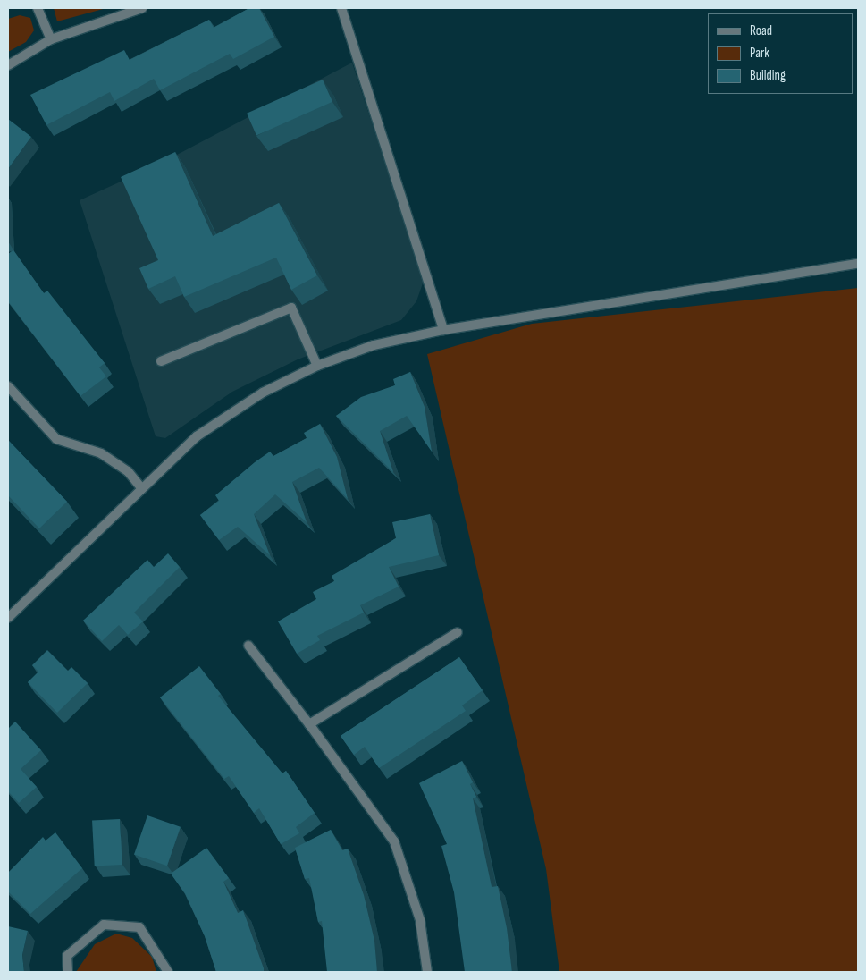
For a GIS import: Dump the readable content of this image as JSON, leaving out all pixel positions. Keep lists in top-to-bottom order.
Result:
{
  "legend": ["Road", "Park", "Building"]
}
